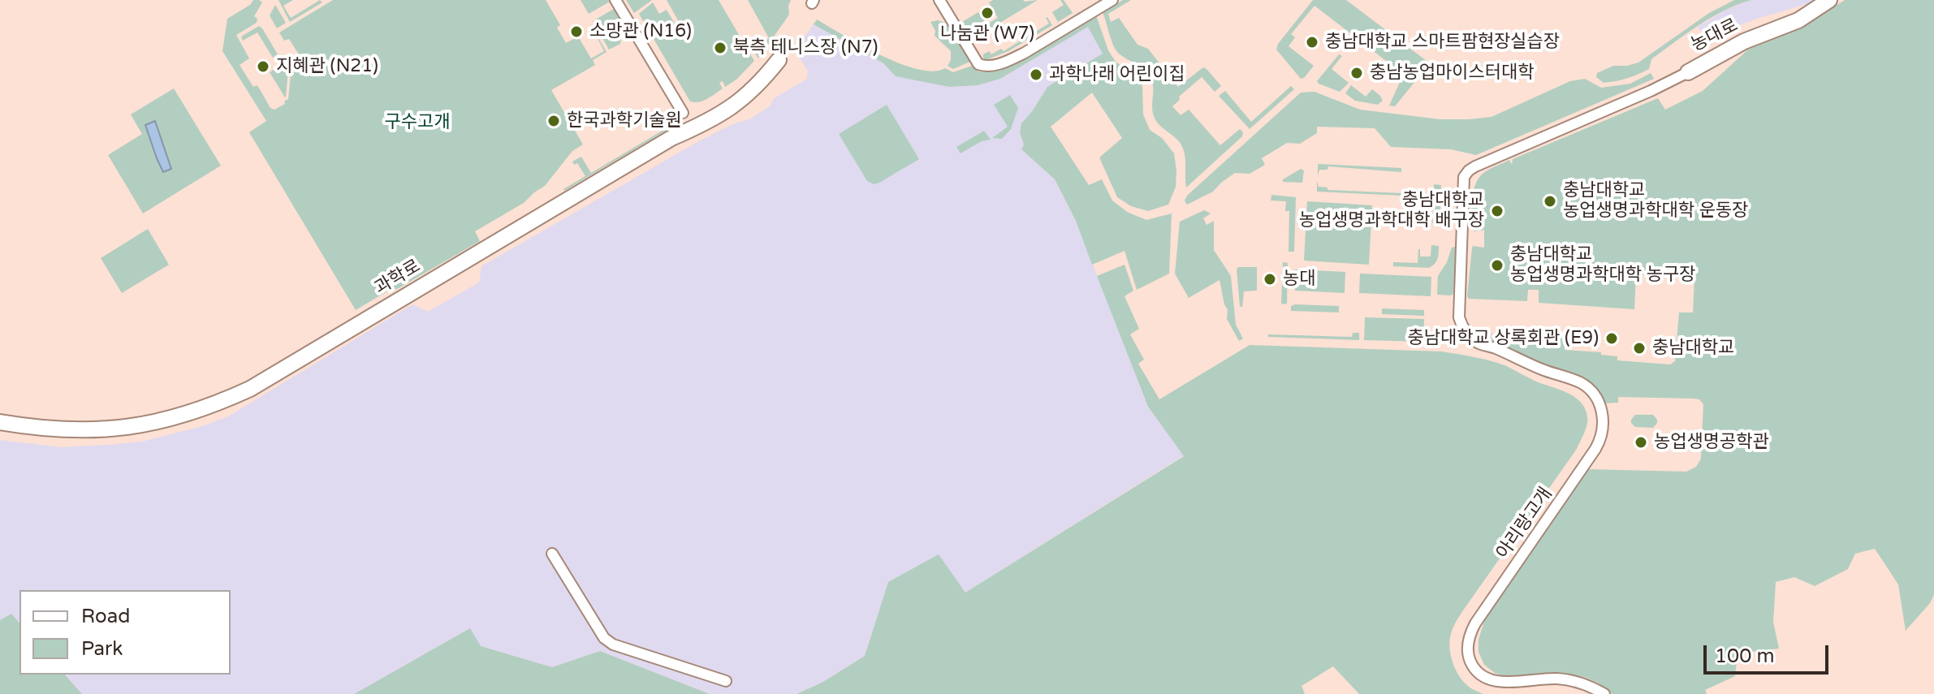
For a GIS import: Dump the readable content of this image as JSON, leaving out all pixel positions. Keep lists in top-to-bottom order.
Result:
{
  "streets": {
    "street": ["농대로", "과학로", "아리랑고개"]
  },
  "crossings": [
    ["농대로", "아리랑고개"]
  ],
  "parks": ["구수고개"],
  "places": [
    "나눔관 (W7)",
    "소망관 (N16)",
    "충남대학교 스마트팜현장실습장",
    "북측 테니스장 (N7)",
    "지혜관 (N21)",
    "충남농업마이스터대학",
    "과학나래 어린이집",
    "한국과학기술원",
    "충남대학교 농업생명과학대학 운동장",
    "충남대학교 농업생명과학대학 배구장",
    "충남대학교 농업생명과학대학 농구장",
    "농대",
    "충남대학교 상록회관 (E9)",
    "충남대학교",
    "농업생명공학관"
  ],
  "legend": ["Road", "Park"],
  "scale_bar": "100 m"
}
